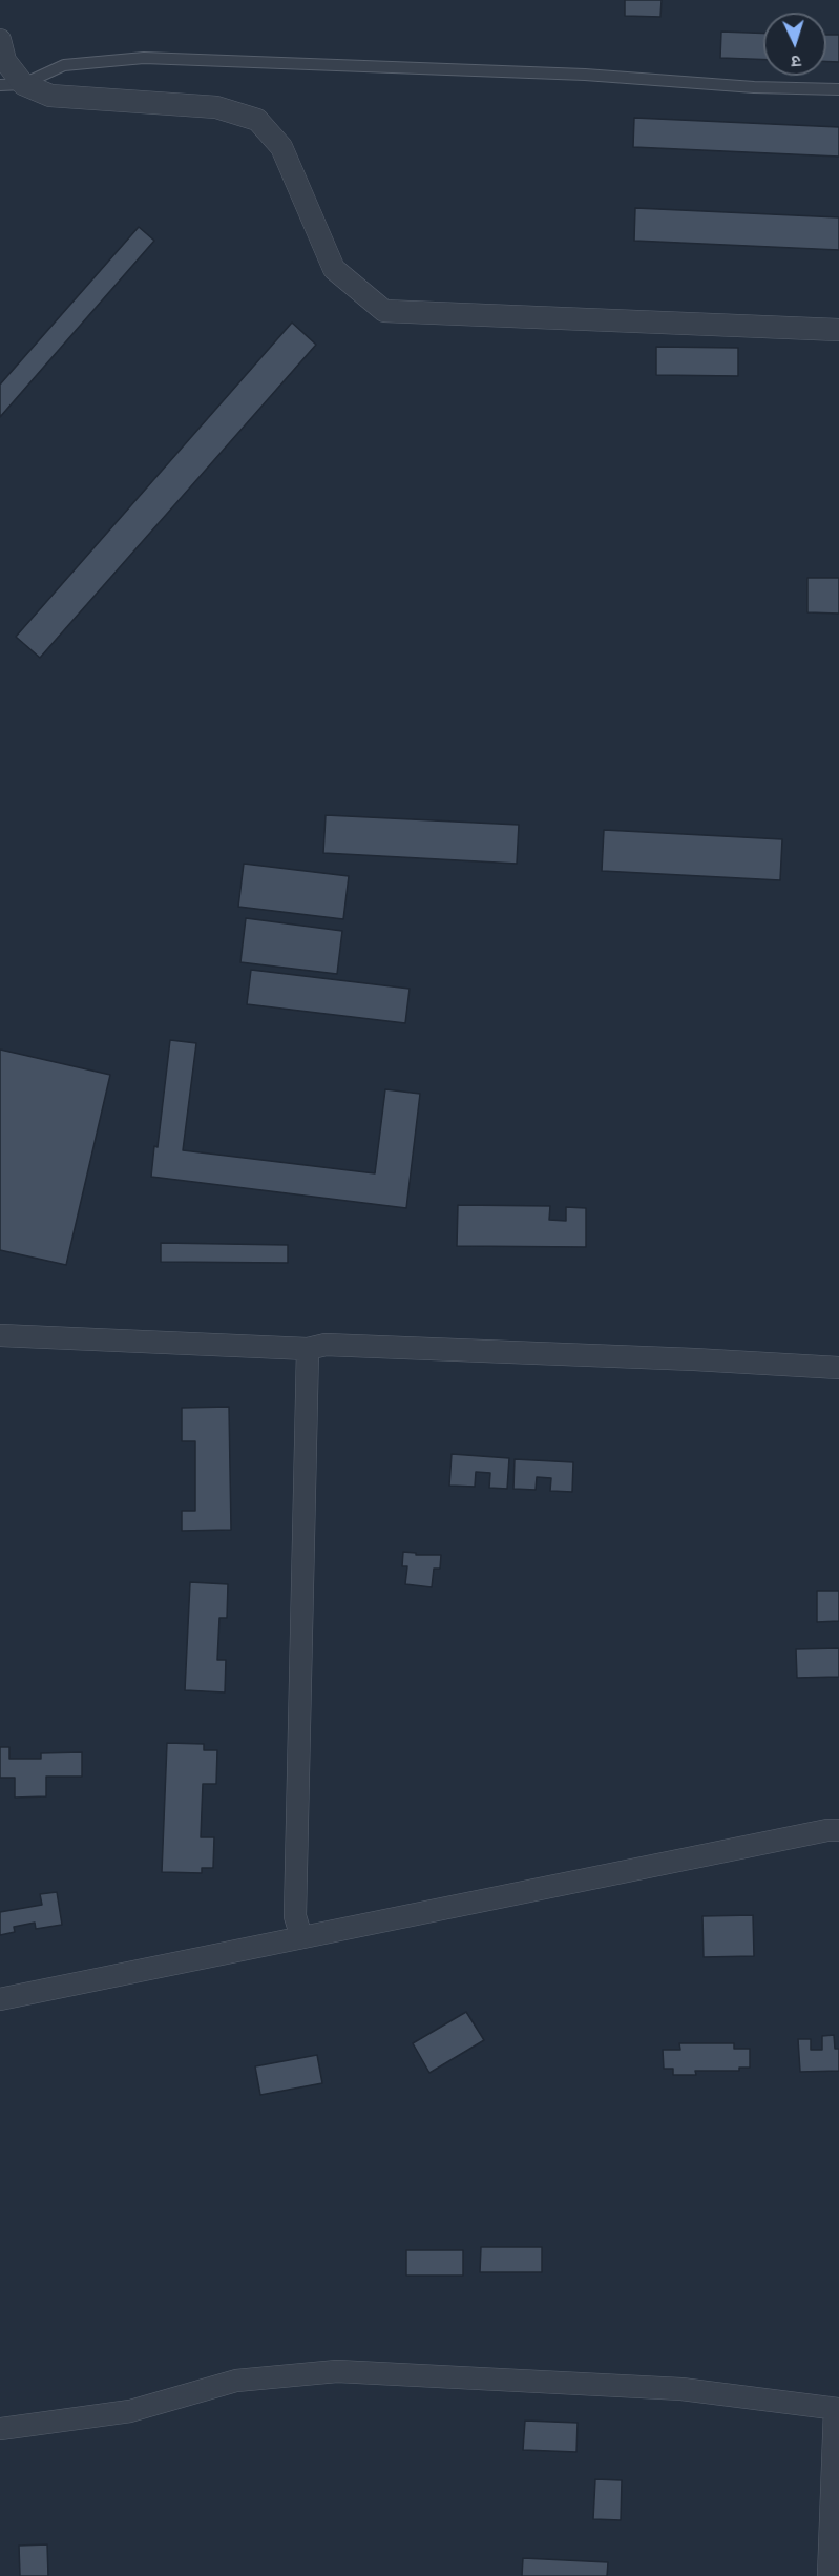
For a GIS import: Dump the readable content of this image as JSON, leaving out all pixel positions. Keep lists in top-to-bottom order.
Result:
{
  "north": "bottom"
}
